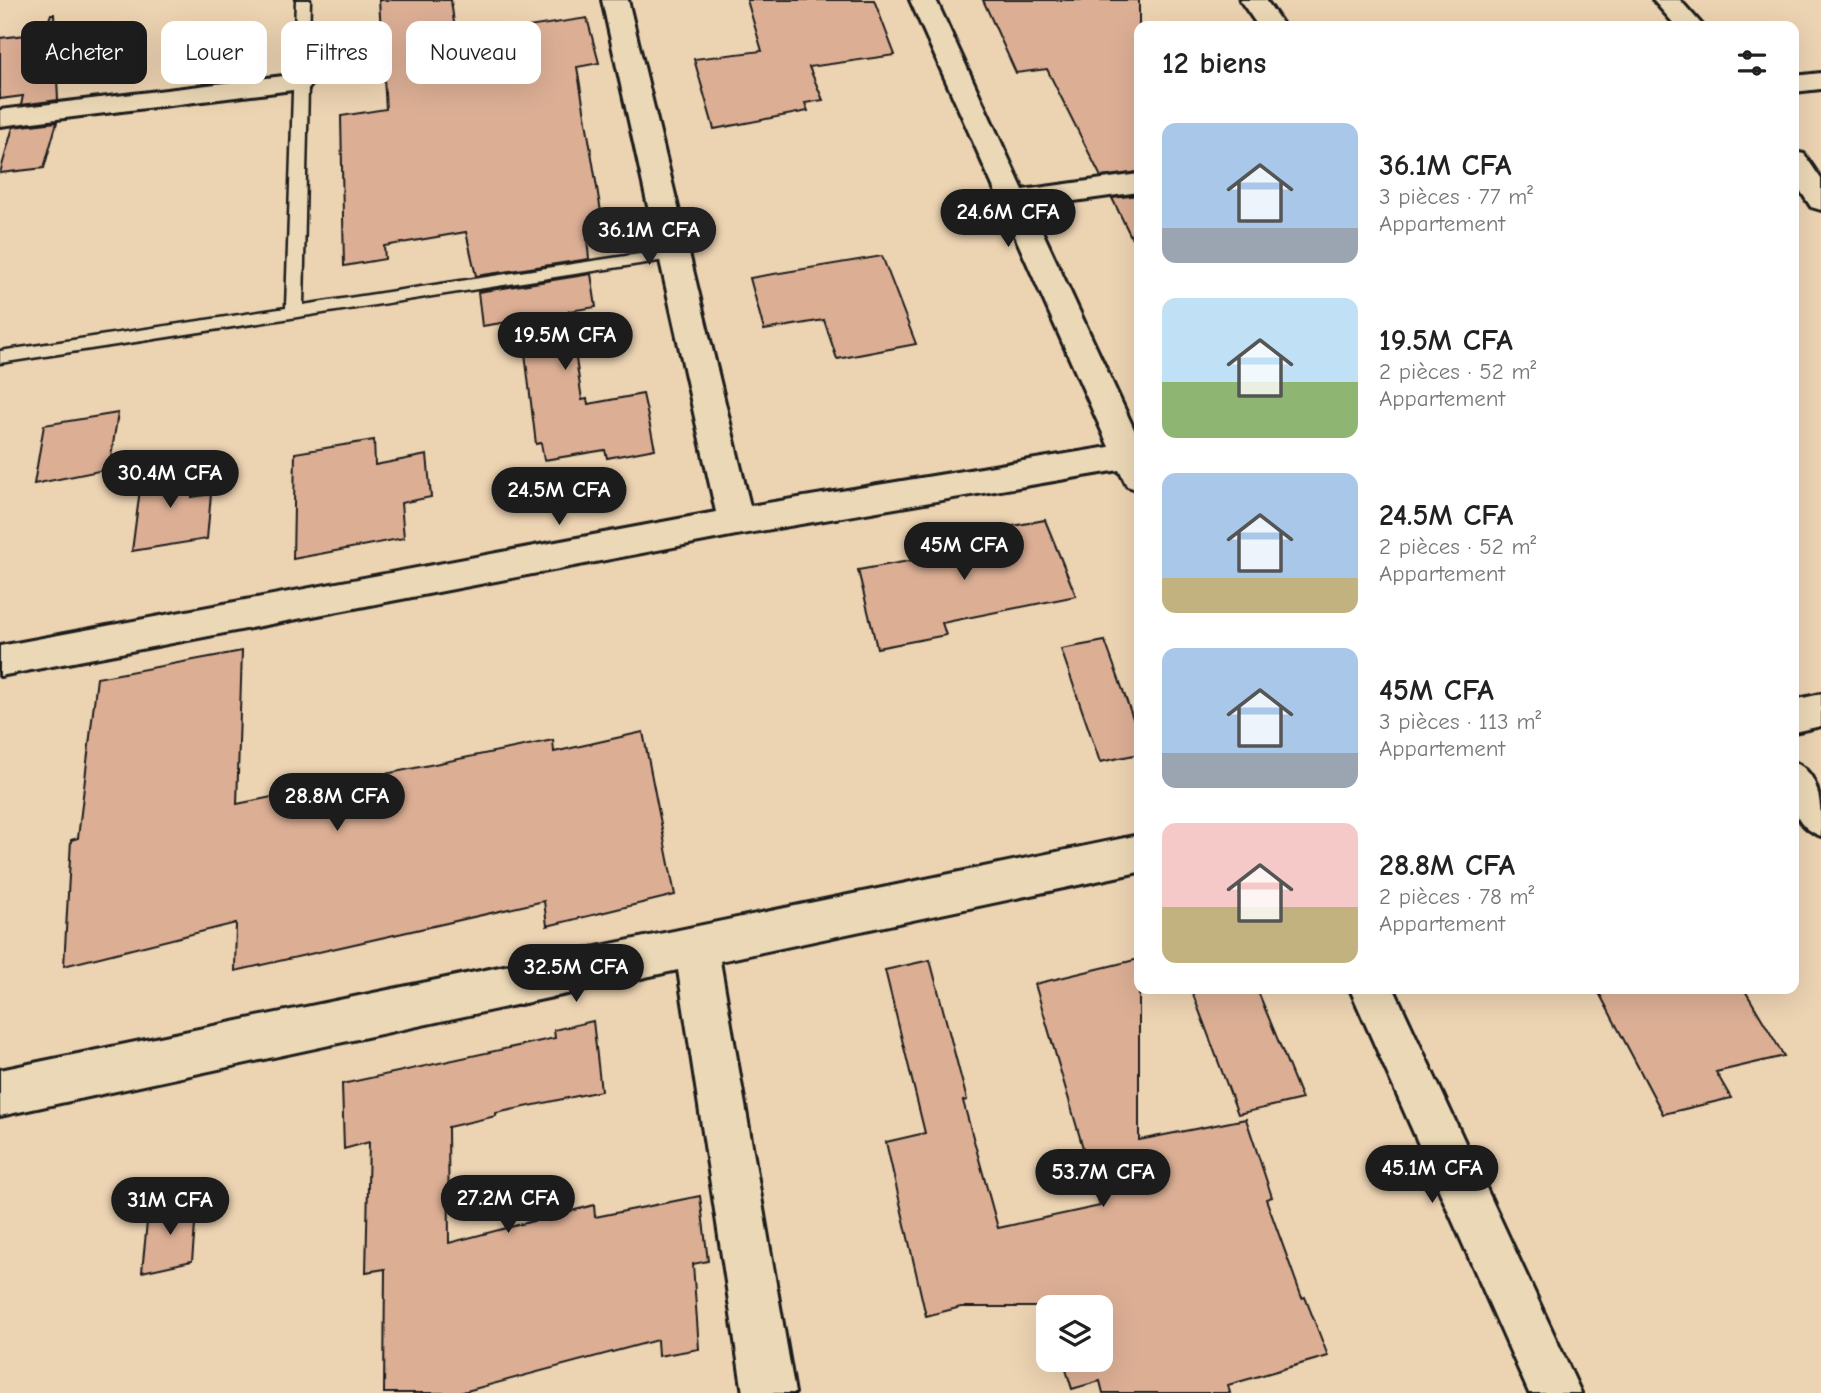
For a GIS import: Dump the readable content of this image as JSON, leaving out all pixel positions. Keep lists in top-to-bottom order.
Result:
{
  "page": {
    "chip": [
      "Acheter",
      "Louer",
      "Filtres",
      "Nouveau"
    ],
    "heading": "12 biens",
    "list": [
      {
        "name": "36.1M CFA",
        "note": "3 pièces · 77 m² · Appartement"
      },
      {
        "name": "19.5M CFA",
        "note": "2 pièces · 52 m² · Appartement"
      },
      {
        "name": "24.5M CFA",
        "note": "2 pièces · 52 m² · Appartement"
      },
      {
        "name": "45M CFA",
        "note": "3 pièces · 113 m² · Appartement"
      },
      {
        "name": "28.8M CFA",
        "note": "2 pièces · 78 m² · Appartement"
      }
    ],
    "price": [
      "24.6M CFA",
      "36.1M CFA",
      "19.5M CFA",
      "30.4M CFA",
      "24.5M CFA",
      "45M CFA",
      "28.8M CFA",
      "32.5M CFA",
      "45.1M CFA",
      "53.7M CFA",
      "27.2M CFA",
      "31M CFA"
    ]
  }
}
